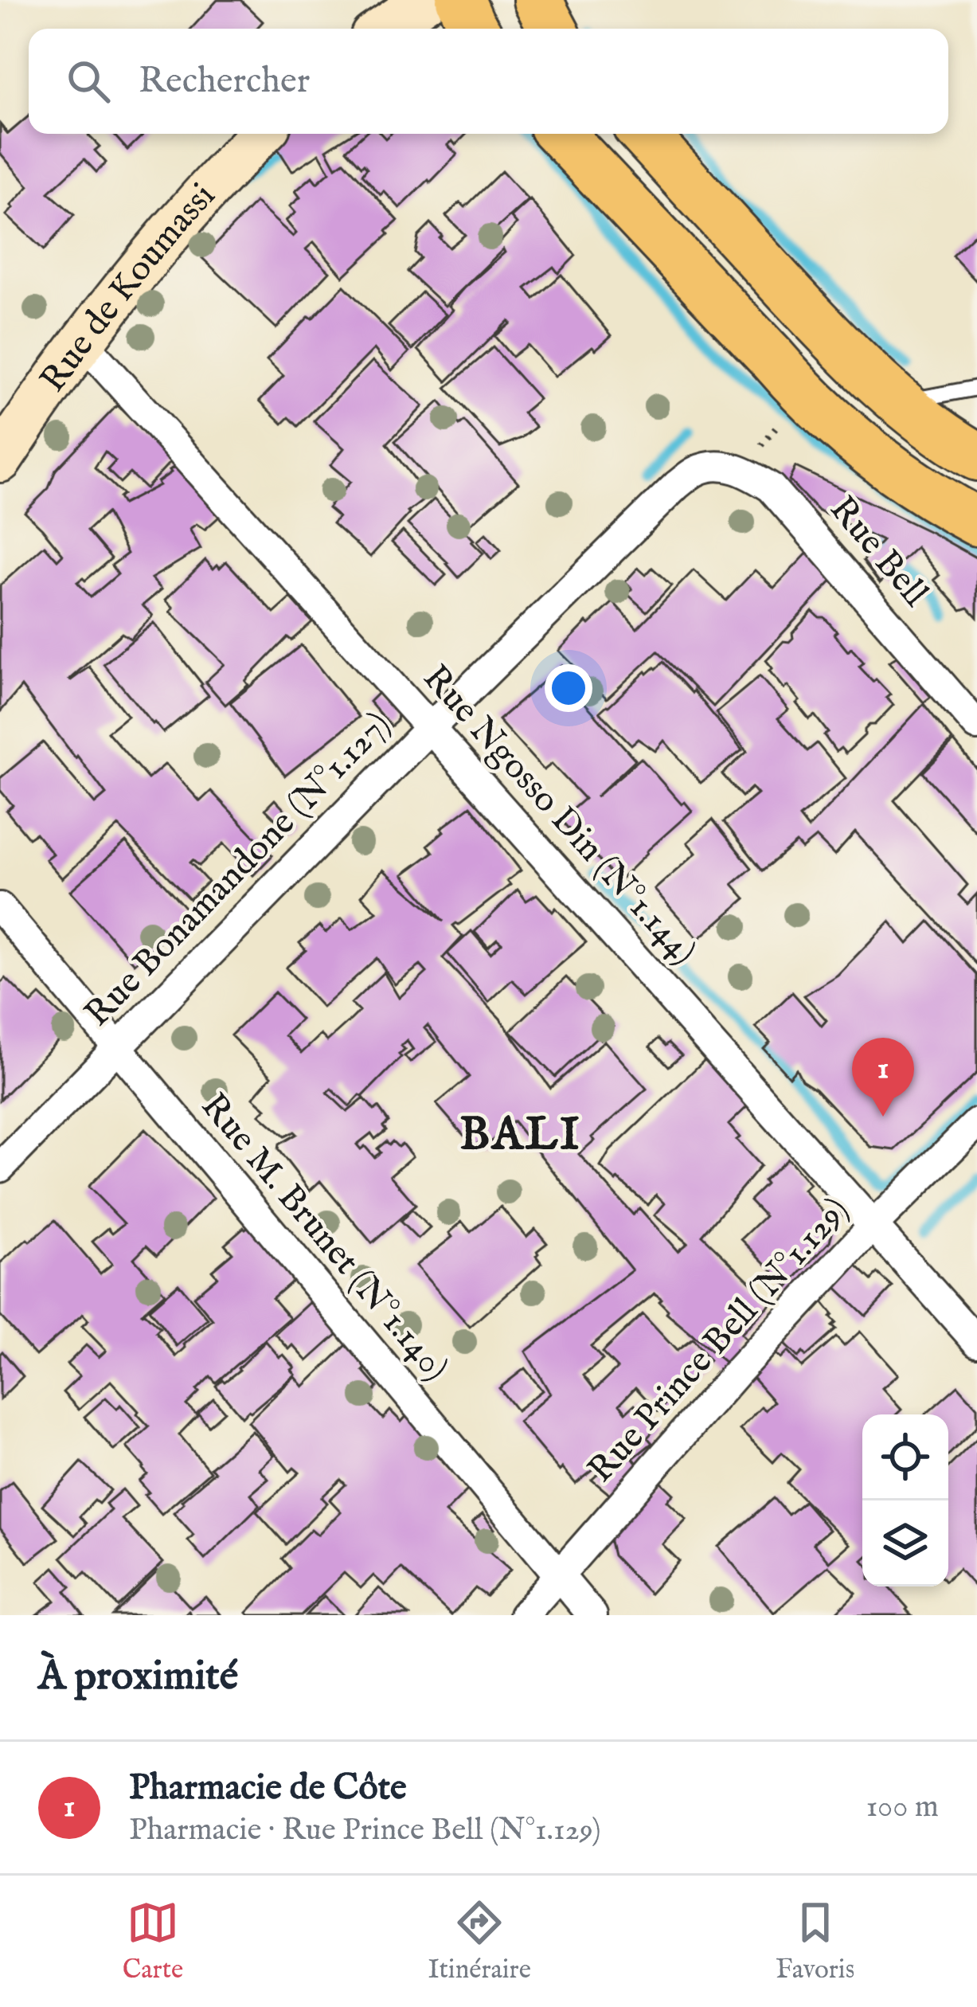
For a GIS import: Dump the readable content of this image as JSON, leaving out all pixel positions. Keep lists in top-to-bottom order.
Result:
{
  "streets": {
    "main road": ["Rue de Koumassi"],
    "street": [
      "Rue Bell",
      "Rue Ngosso Din (N°1.144)",
      "Rue Bonamandone (N°1.127)",
      "Rue M. Brunet (N°1.140)",
      "Rue Prince Bell (N°1.129)"
    ]
  },
  "crossings": [
    ["Rue de Koumassi", "Rue Ngosso Din (N°1.144)"],
    ["Rue Bell", "Rue Bonamandone (N°1.127)"],
    ["Rue Ngosso Din (N°1.144)", "Rue Bonamandone (N°1.127)"],
    ["Rue Ngosso Din (N°1.144)", "Rue Prince Bell (N°1.129)"],
    ["Rue Bonamandone (N°1.127)", "Rue M. Brunet (N°1.140)"],
    ["Rue M. Brunet (N°1.140)", "Rue Prince Bell (N°1.129)"]
  ],
  "districts": ["BALI"],
  "page": {
    "search": "Rechercher",
    "pins": "1",
    "heading": "À proximité",
    "list": [
      {
        "mark": "1",
        "name": "Pharmacie de Côte",
        "note": "Pharmacie · Rue Prince Bell (N°1.129)",
        "value": "100 m"
      }
    ],
    "nav": ["Carte", "Itinéraire", "Favoris"]
  }
}
